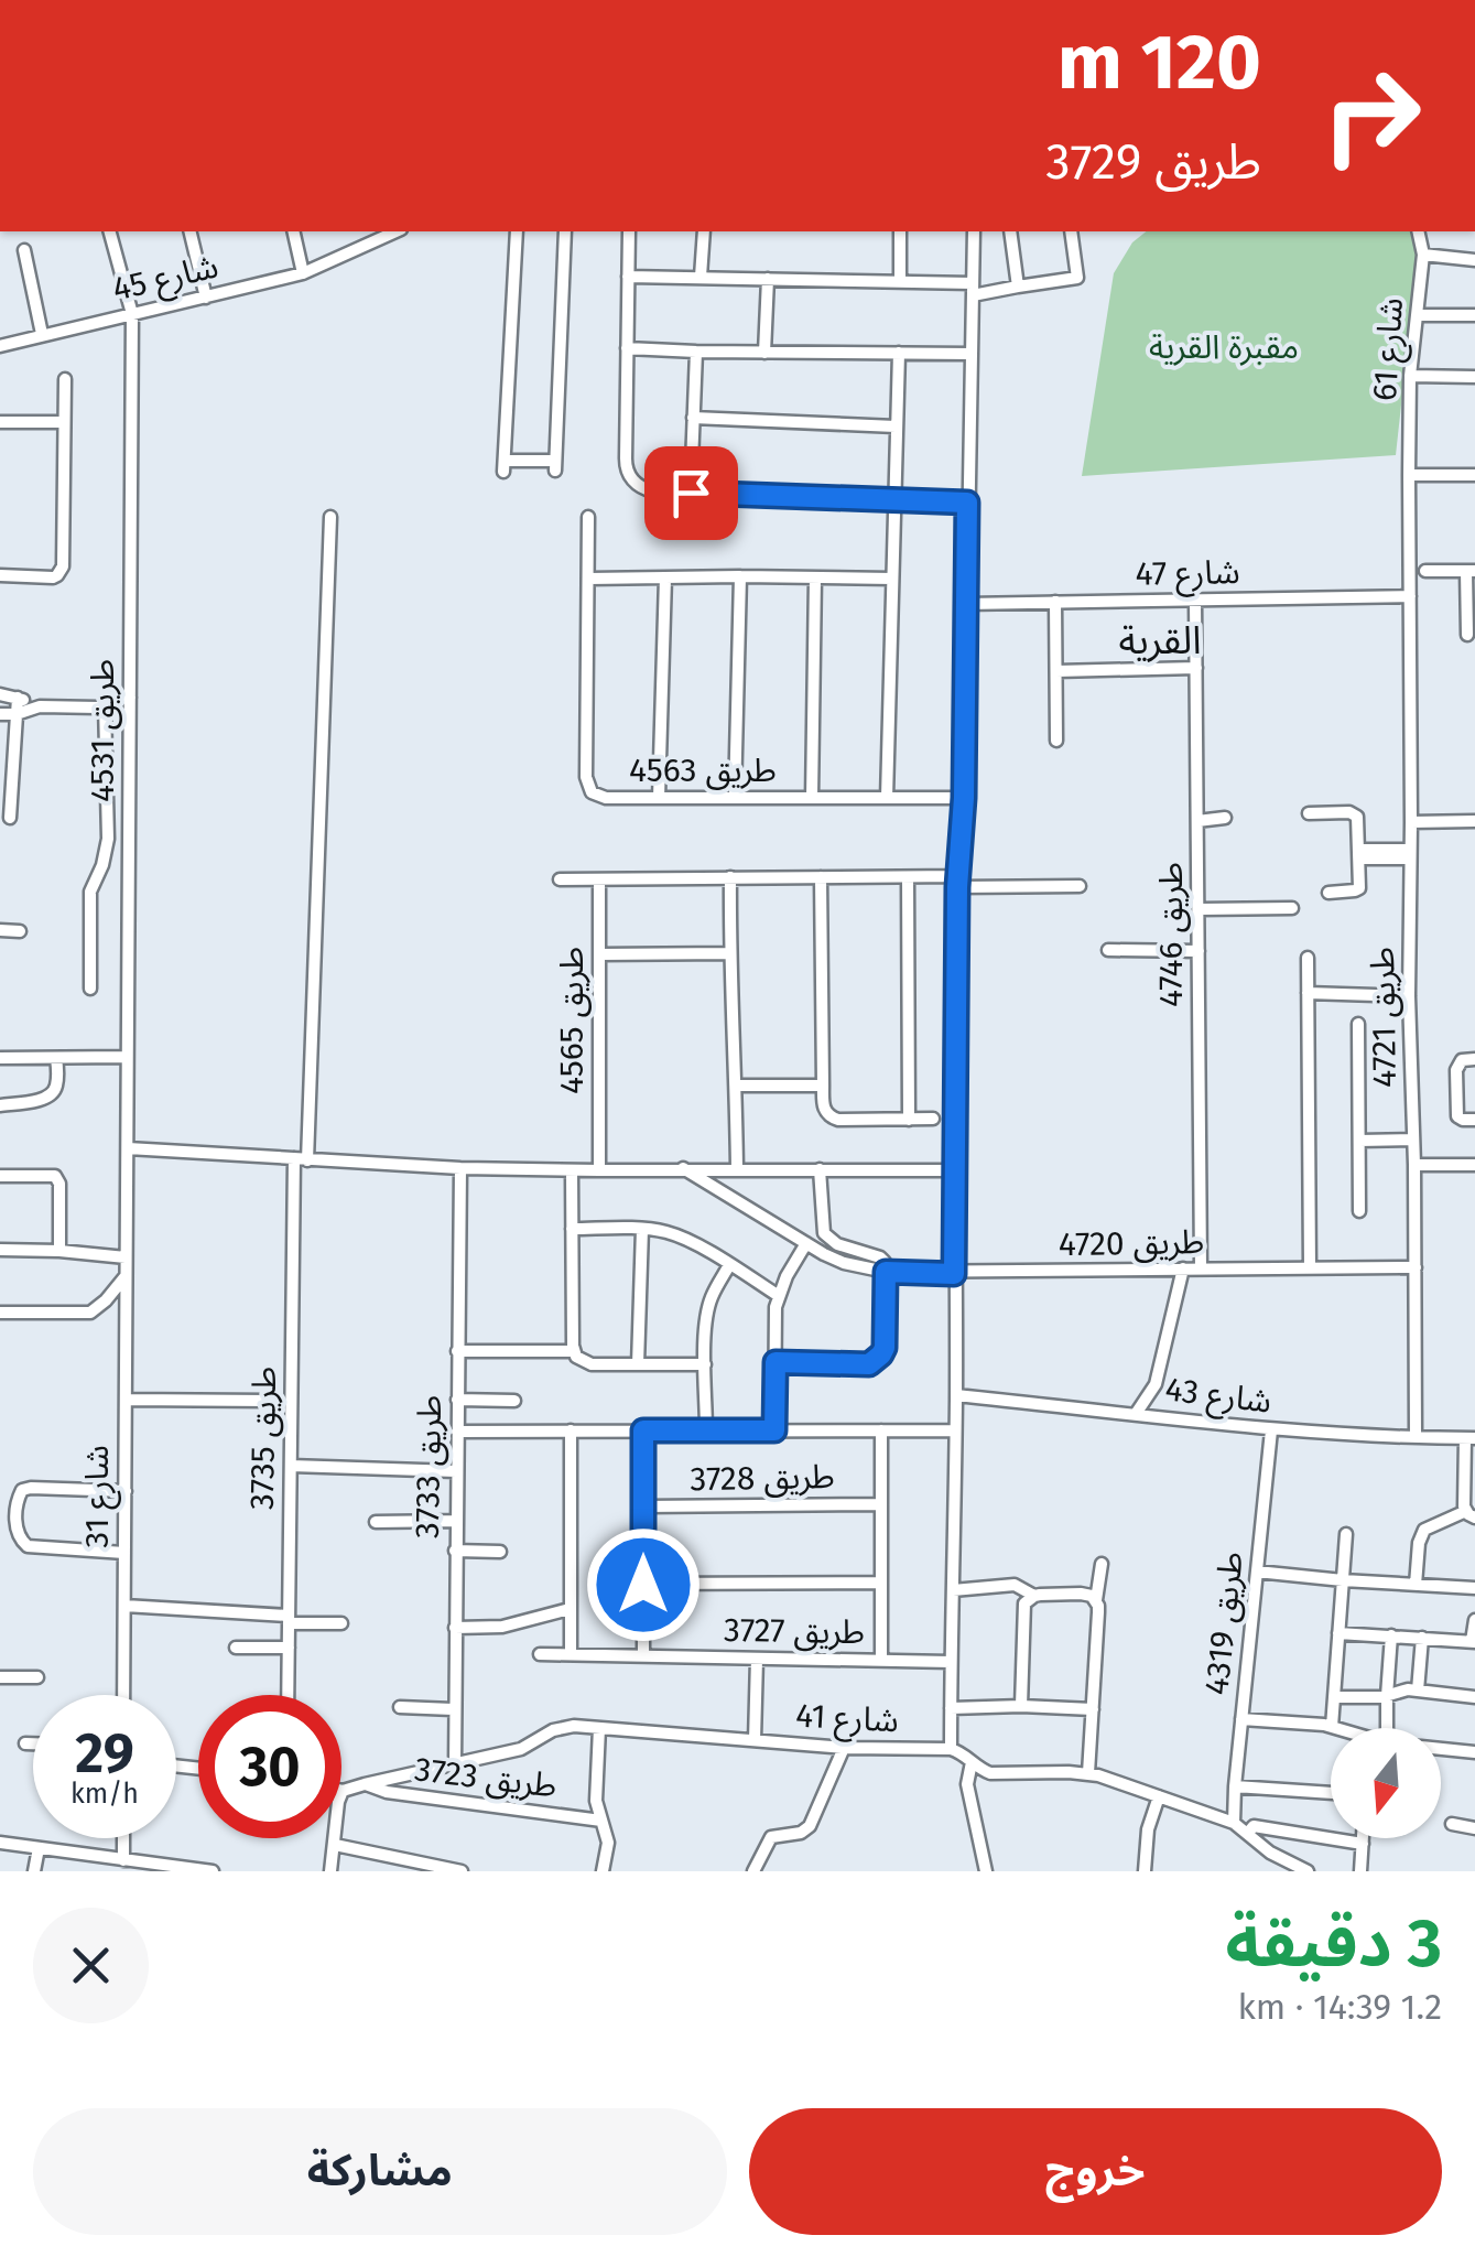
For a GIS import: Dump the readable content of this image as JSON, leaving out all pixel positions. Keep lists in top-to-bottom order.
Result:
{
  "streets": {
    "street": [
      "شارع 45",
      "شارع 61",
      "شارع 47",
      "طريق 4531",
      "طريق 4563",
      "طريق 4746",
      "طريق 4721",
      "طريق 4565",
      "طريق 4720",
      "شارع 43",
      "طريق 3735",
      "طريق 3733",
      "طريق 3728",
      "شارع 31",
      "طريق 4319",
      "طريق 3727",
      "شارع 41",
      "طريق 3723"
    ]
  },
  "crossings": [
    ["شارع 45", "طريق 4531"],
    ["شارع 61", "شارع 47"],
    ["شارع 61", "طريق 4721"],
    ["شارع 47", "طريق 4746"],
    ["شارع 47", "طريق 4721"],
    ["طريق 4531", "شارع 31"],
    ["طريق 4746", "طريق 4720"],
    ["طريق 4721", "طريق 4720"],
    ["طريق 4721", "شارع 43"],
    ["شارع 43", "طريق 4319"],
    ["طريق 3733", "شارع 41"],
    ["طريق 3728", "طريق 3727"],
    ["طريق 4319", "شارع 41"],
    ["شارع 41", "طريق 3723"]
  ],
  "districts": ["القرية"],
  "parks": ["مقبرة القرية"],
  "north": "bottom",
  "page": {
    "turn": ["120 m", "طريق 3729"],
    "speed": "29 km/h",
    "limit": "30",
    "heading": ["3 دقيقة", "1.2 km · 14:39"],
    "buttons": ["خروج", "مشاركة"]
  }
}
